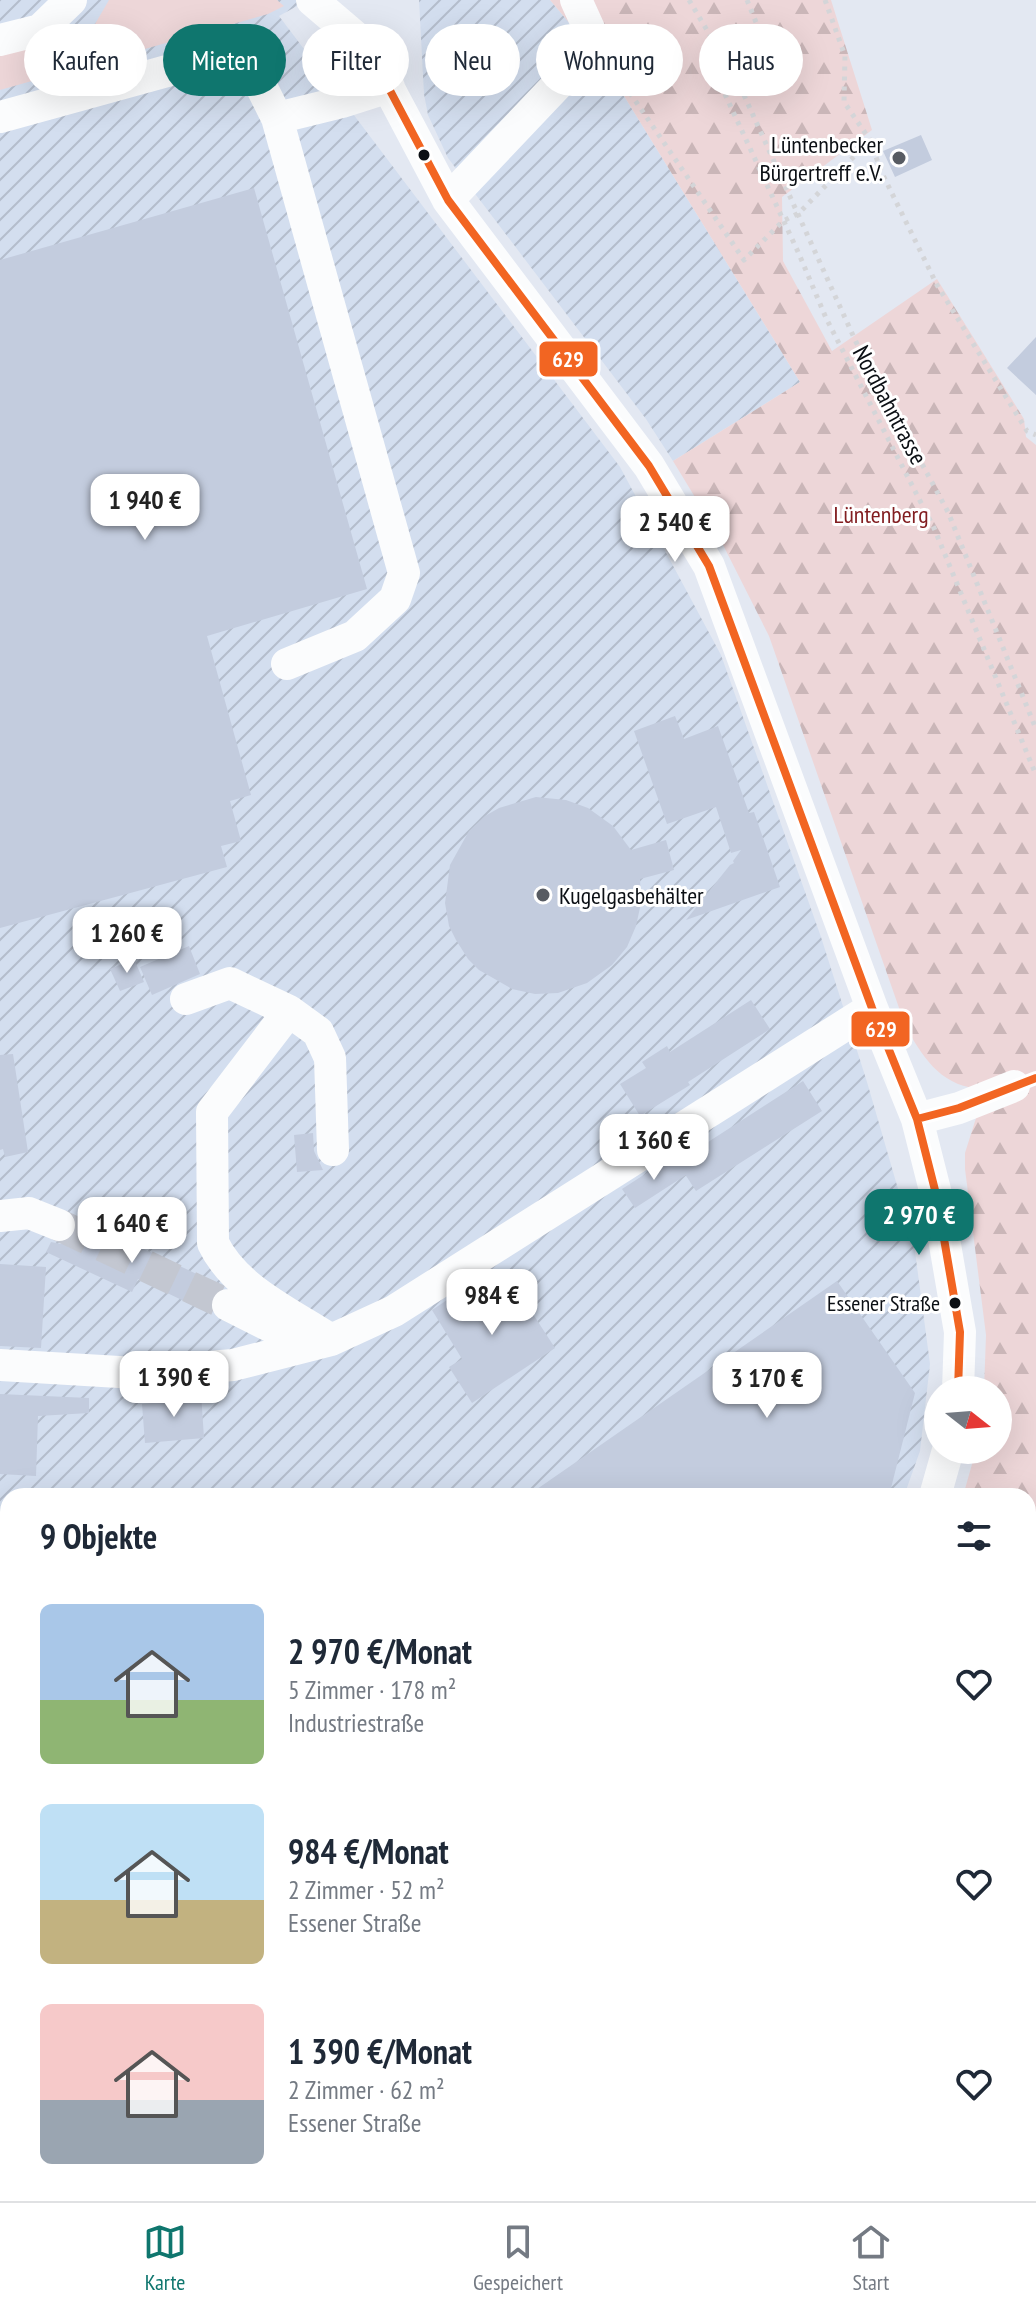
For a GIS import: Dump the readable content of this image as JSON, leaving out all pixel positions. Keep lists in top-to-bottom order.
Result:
{
  "streets": {
    "path": ["Nordbahntrasse"]
  },
  "parks": ["Lüntenberg"],
  "places": ["Lüntenbecker Bürgertreff e.V.", "Kugelgasbehälter", "Essener Straße"],
  "lines": ["transit line 629"],
  "north": "right",
  "page": {
    "chip": [
      "Kaufen",
      "Mieten",
      "Filter",
      "Neu",
      "Wohnung",
      "Haus"
    ],
    "price": [
      "1 940 €",
      "2 540 €",
      "1 260 €",
      "1 360 €",
      "2 970 €",
      "1 640 €",
      "984 €",
      "1 390 €",
      "3 170 €"
    ],
    "heading": "9 Objekte",
    "list": [
      {
        "name": "2 970 €/Monat",
        "note": "5 Zimmer · 178 m² · Industriestraße"
      },
      {
        "name": "984 €/Monat",
        "note": "2 Zimmer · 52 m² · Essener Straße"
      },
      {
        "name": "1 390 €/Monat",
        "note": "2 Zimmer · 62 m² · Essener Straße"
      }
    ],
    "tabs": ["Karte", "Gespeichert", "Start"]
  }
}
